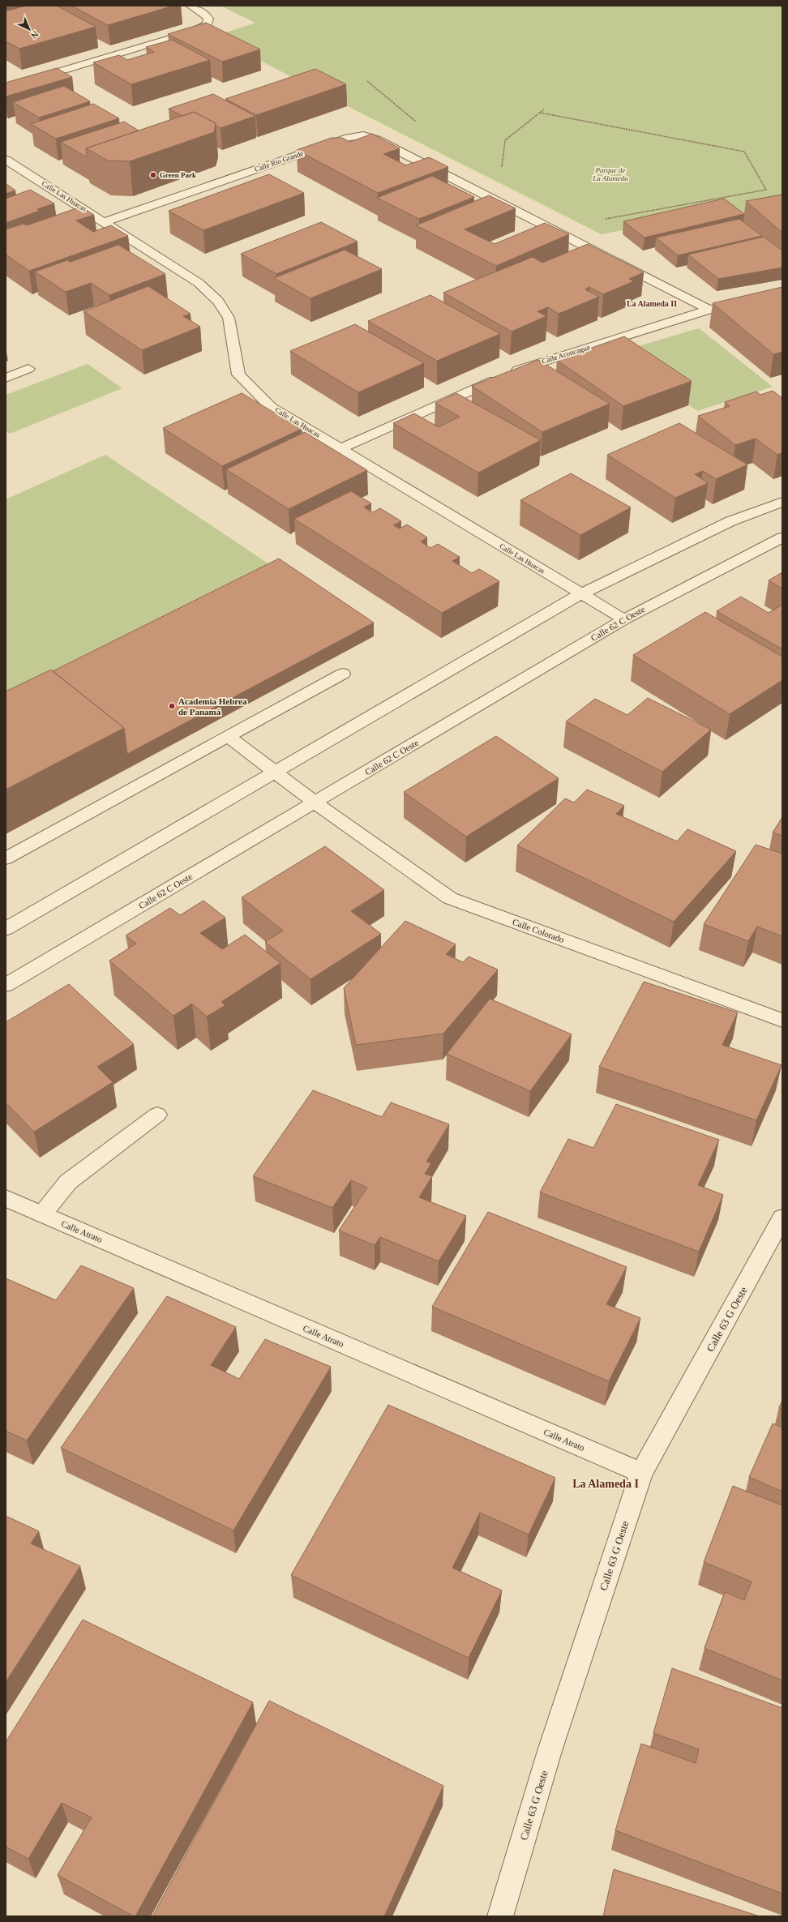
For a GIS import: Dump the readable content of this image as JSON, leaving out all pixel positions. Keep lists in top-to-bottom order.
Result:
{
  "streets": {
    "street": [
      "Calle Rio Grande",
      "Calle Las Huacas",
      "Calle Aconcagua",
      "Calle 62 C Oeste",
      "Calle Colorado",
      "Calle Atrato",
      "Calle 63 G Oeste"
    ]
  },
  "crossings": [
    ["Calle Rio Grande", "Calle Las Huacas"],
    ["Calle Rio Grande", "Calle Aconcagua"],
    ["Calle Las Huacas", "Calle Aconcagua"],
    ["Calle Las Huacas", "Calle 62 C Oeste"],
    ["Calle 62 C Oeste", "Calle Colorado"],
    ["Calle Atrato", "Calle 63 G Oeste"]
  ],
  "districts": ["La Alameda II", "La Alameda I"],
  "parks": ["Parque de La Alameda"],
  "places": ["Green Park", "Academia Hebrea de Panamá"],
  "north": "bottom right"
}
